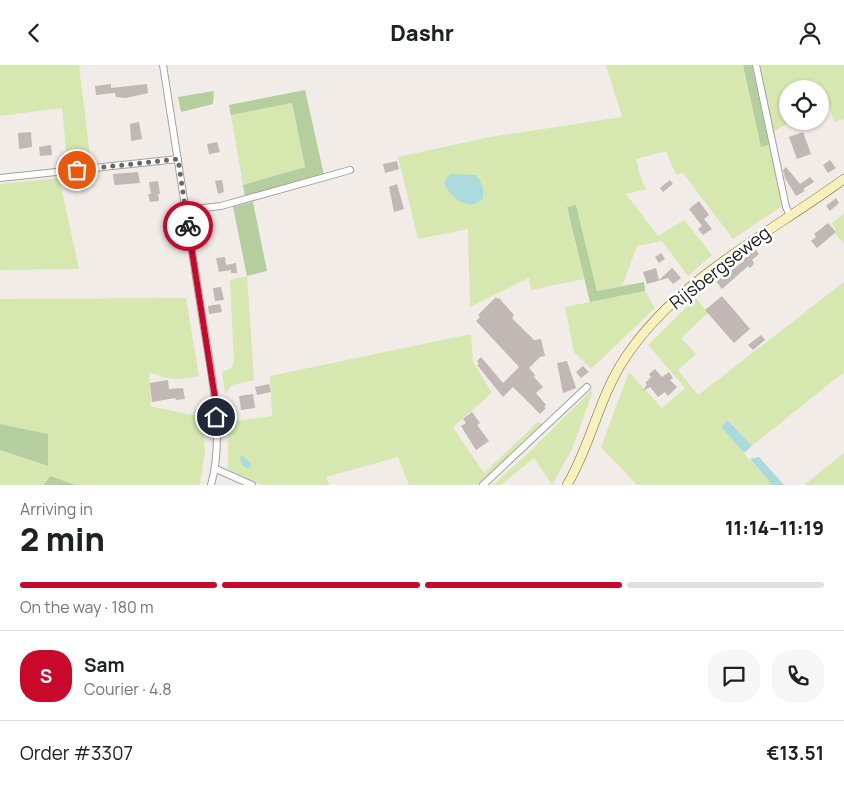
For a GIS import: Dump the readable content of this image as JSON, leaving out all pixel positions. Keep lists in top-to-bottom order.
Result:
{
  "streets": {
    "main road": ["Rijsbergseweg"]
  },
  "page": {
    "header": "Dashr",
    "heading": ["2 min", "Arriving in", "11:14–11:19"],
    "panel": [
      "Sam",
      "Courier · 4.8",
      "Order #3307",
      "€13.51"
    ],
    "bar": "On the way · 180 m",
    "round": "S"
  }
}
